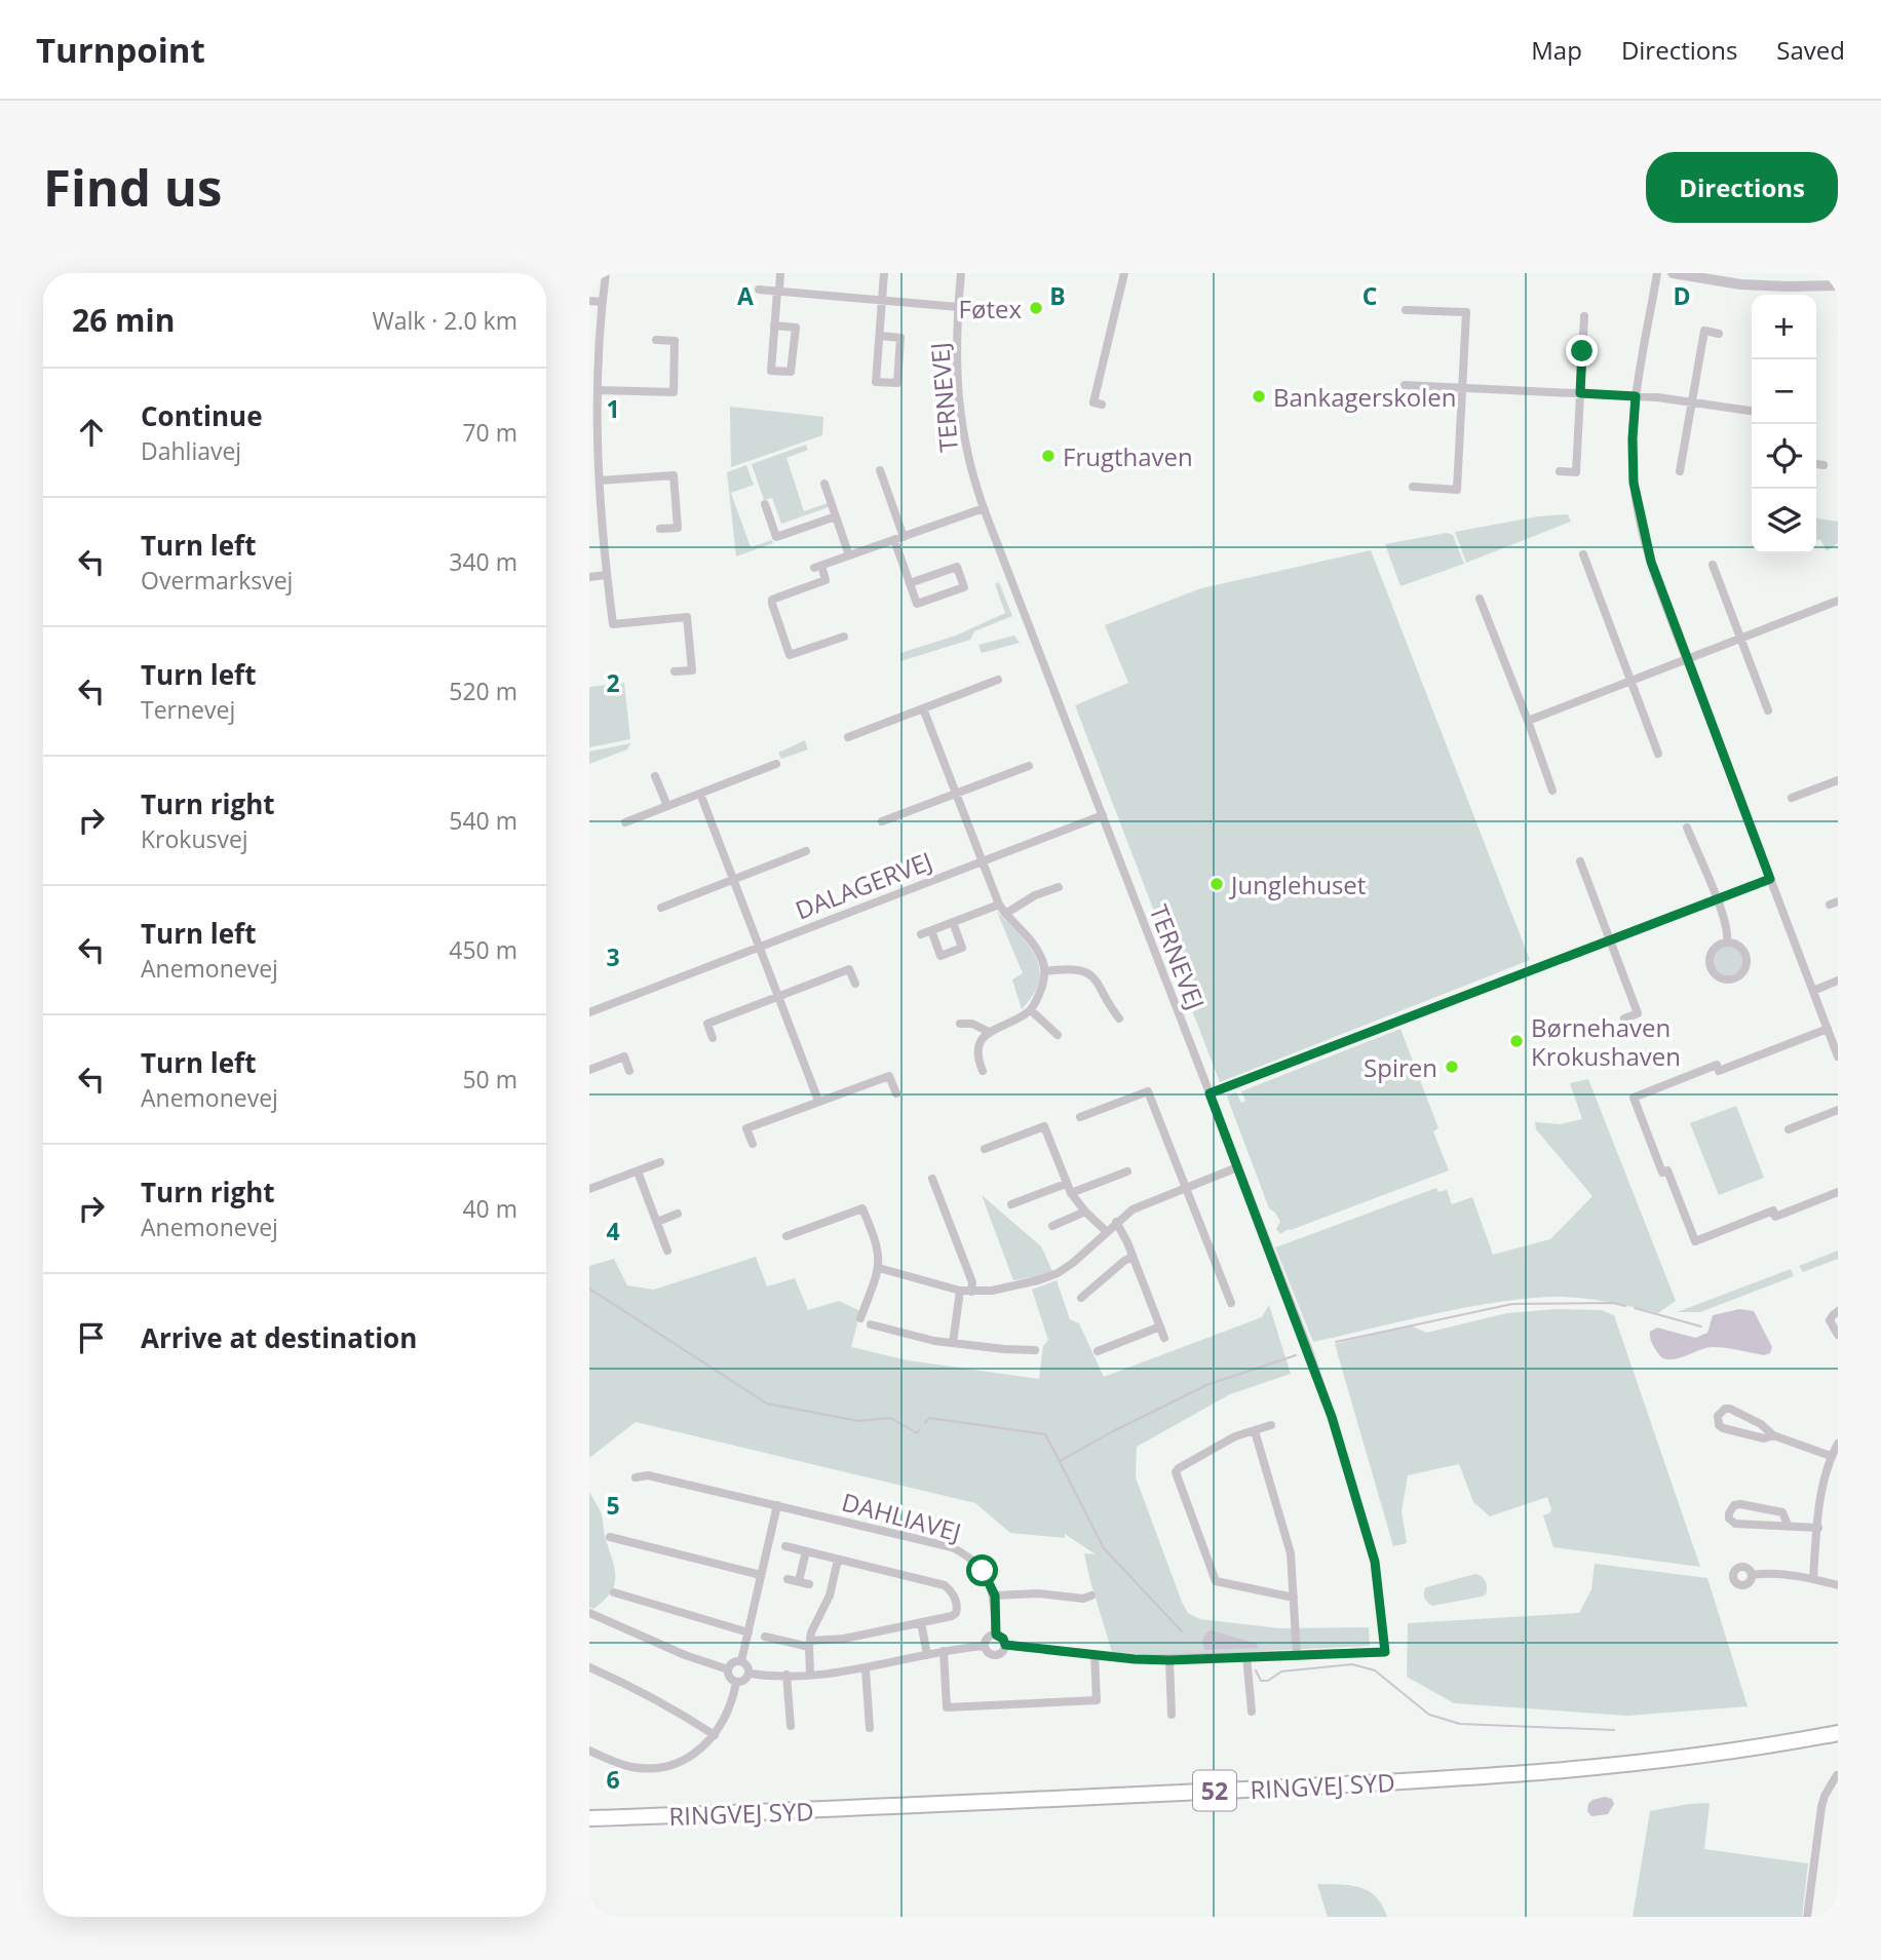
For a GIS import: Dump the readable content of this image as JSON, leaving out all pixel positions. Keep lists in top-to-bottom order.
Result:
{
  "streets": {
    "highway": ["RINGVEJ SYD", "52"],
    "street": ["TERNEVEJ", "DALAGERVEJ", "DAHLIAVEJ"]
  },
  "crossings": [
    ["TERNEVEJ", "DALAGERVEJ"]
  ],
  "places": [
    "Føtex",
    "Bankagerskolen",
    "Frugthaven",
    "Junglehuset",
    "Børnehaven Krokushaven",
    "Spiren"
  ],
  "page": {
    "header": "Turnpoint",
    "nav": ["Map", "Directions", "Saved"],
    "buttons": "Directions",
    "title": "Find us",
    "heading": ["26 min", "Walk · 2.0 km"],
    "map_buttons": ["+", "−"],
    "list": [
      ["Continue", "Dahliavej", "70 m"],
      ["Turn left", "Overmarksvej", "340 m"],
      ["Turn left", "Ternevej", "520 m"],
      ["Turn right", "Krokusvej", "540 m"],
      ["Turn left", "Anemonevej", "450 m"],
      ["Turn left", "Anemonevej", "50 m"],
      ["Turn right", "Anemonevej", "40 m"],
      "Arrive at destination"
    ]
  },
  "grid": {
    "columns": [
      "A",
      "B",
      "C",
      "D"
    ],
    "rows": [
      "1",
      "2",
      "3",
      "4",
      "5",
      "6"
    ]
  }
}
